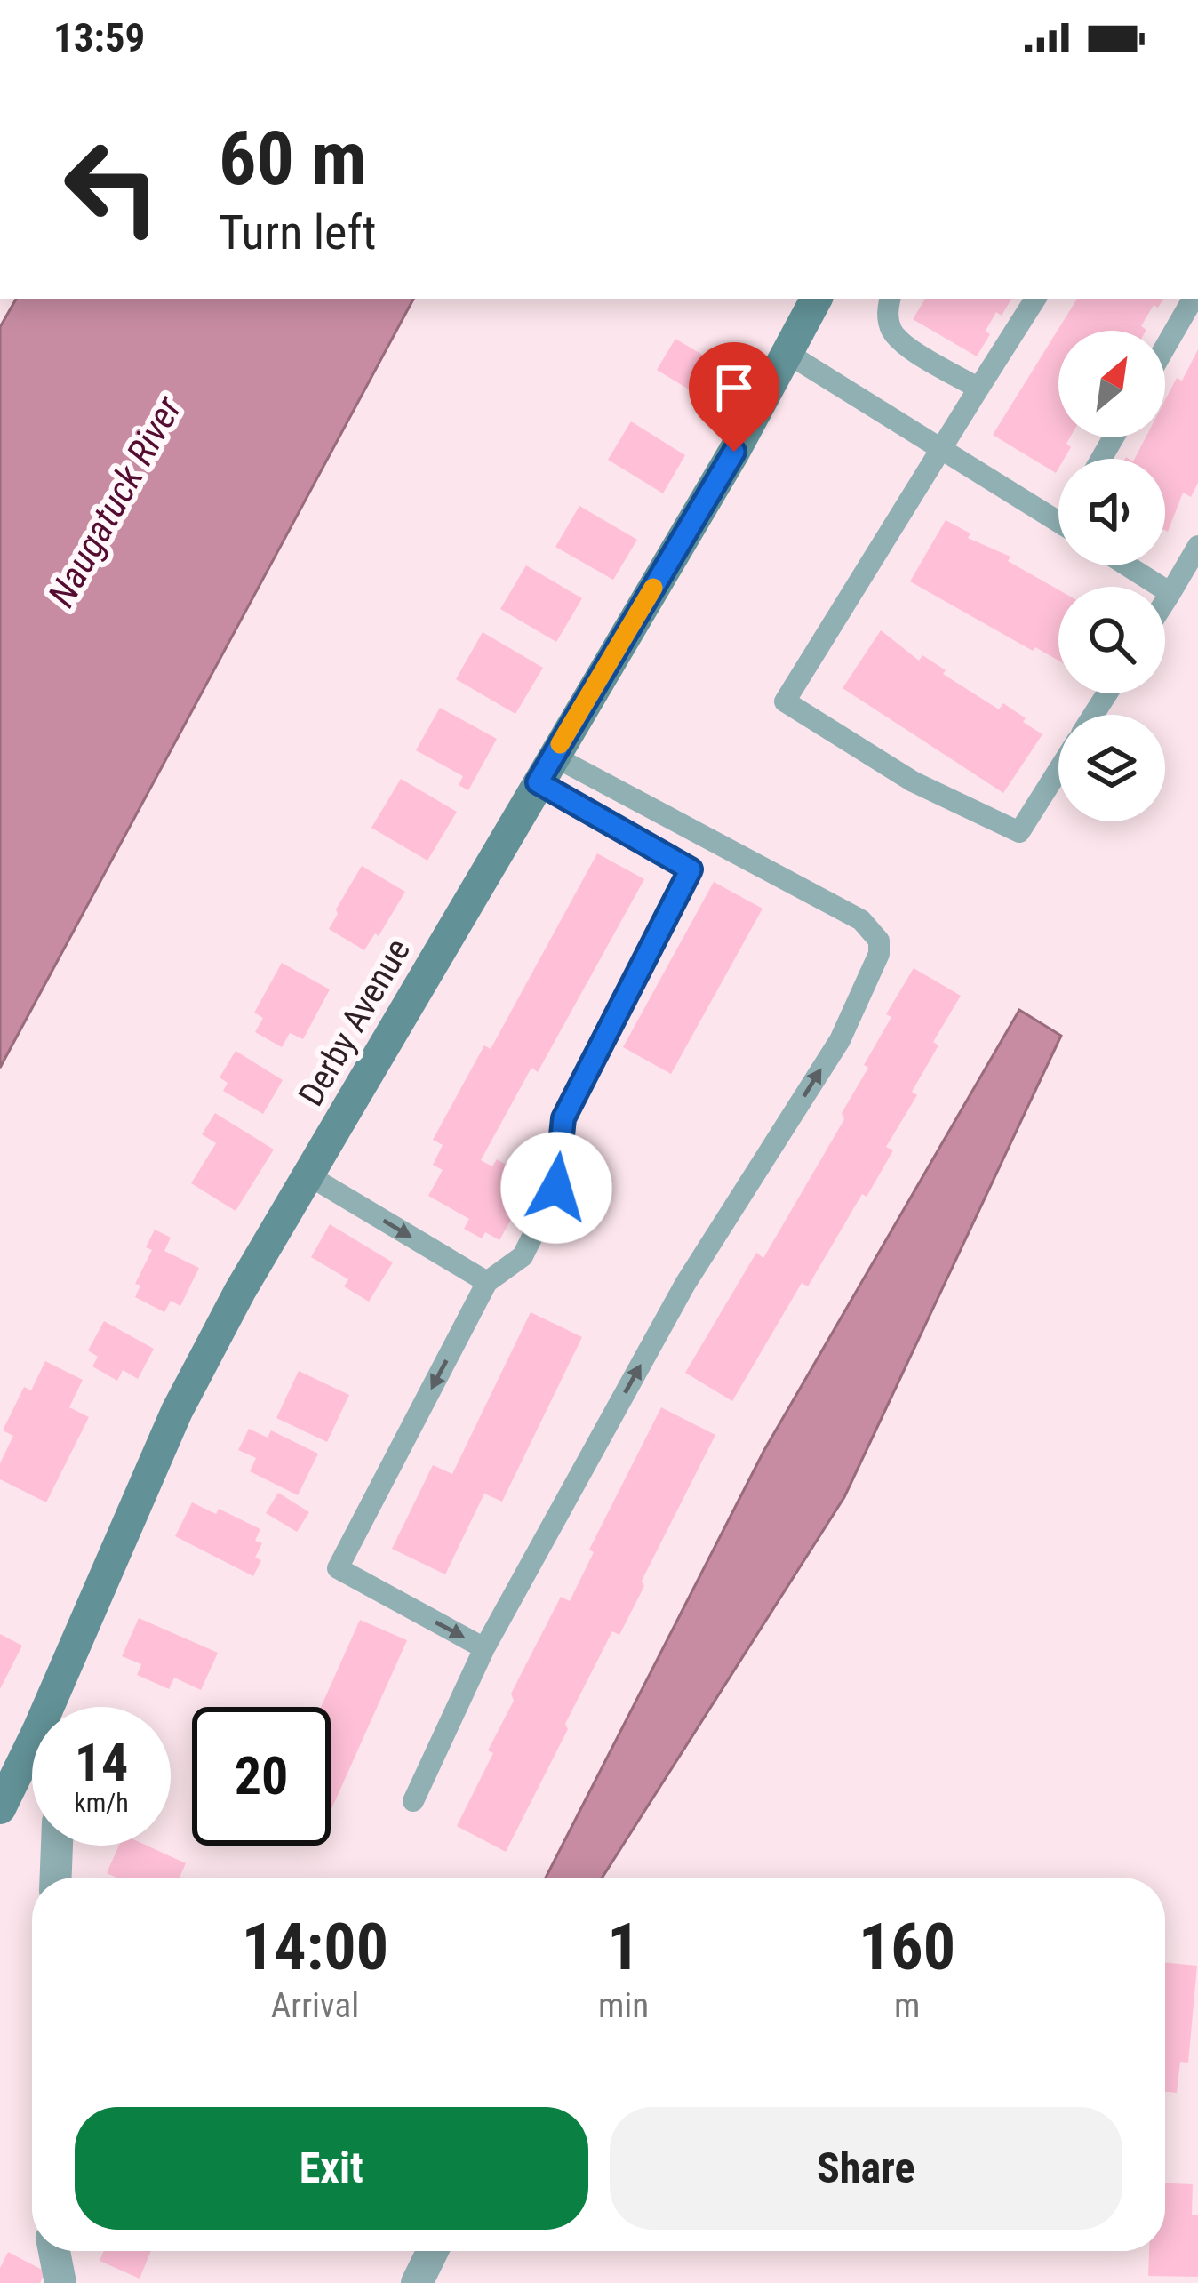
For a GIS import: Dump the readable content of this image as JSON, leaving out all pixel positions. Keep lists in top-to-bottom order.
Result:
{
  "streets": {
    "main road": ["Derby Avenue"]
  },
  "water": ["Naugatuck River"],
  "north": "top right",
  "page": {
    "status": "13:59",
    "turn": ["60 m", "Turn left"],
    "speed": "14 km/h",
    "limit": "20",
    "eta": [
      "14:00",
      "Arrival",
      "1",
      "min",
      "160",
      "m"
    ],
    "buttons": ["Exit", "Share"]
  }
}
